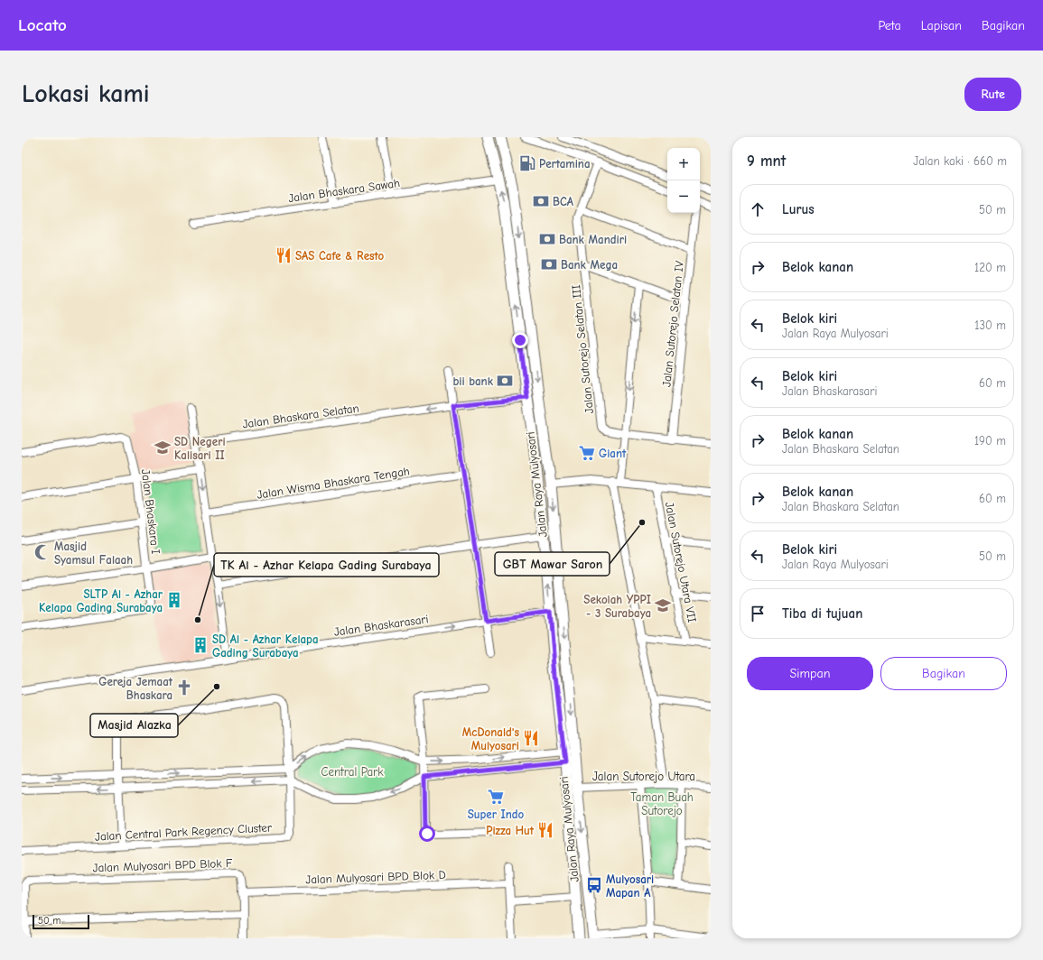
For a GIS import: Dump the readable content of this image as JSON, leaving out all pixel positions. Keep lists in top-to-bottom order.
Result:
{
  "streets": {
    "main road": ["Jalan Raya Mulyosari"],
    "street": [
      "Jalan Bhaskara Sawah",
      "Jalan Sutorejo Selatan IV",
      "Jalan Sutorejo Selatan III",
      "Jalan Bhaskara Selatan",
      "Jalan Wisma Bhaskara Tengah",
      "Jalan Bhaskara I",
      "Jalan Sutorejo Utara VII",
      "Jalan Bhaskarasari",
      "Jalan Sutorejo Utara",
      "Jalan Central Park Regency Cluster",
      "Jalan Mulyosari BPD Blok F",
      "Jalan Mulyosari BPD Blok D"
    ]
  },
  "crossings": [
    ["Jalan Bhaskara Sawah", "Jalan Raya Mulyosari"],
    ["Jalan Sutorejo Selatan IV", "Jalan Sutorejo Selatan III"],
    ["Jalan Bhaskara Selatan", "Jalan Raya Mulyosari"],
    ["Jalan Raya Mulyosari", "Jalan Bhaskarasari"],
    ["Jalan Raya Mulyosari", "Jalan Sutorejo Utara"],
    ["Jalan Mulyosari BPD Blok F", "Jalan Mulyosari BPD Blok D"]
  ],
  "one_way": ["Jalan Bhaskara Selatan", "Jalan Bhaskarasari"],
  "parks": ["Central Park", "Taman Buah Sutorejo"],
  "places": {
    "fuel station": ["Pertamina"],
    "bank": [
      "BCA",
      "Bank Mandiri",
      "Bank Mega",
      "bii bank"
    ],
    "restaurant": ["SAS Cafe & Resto", "McDonald's Mulyosari", "Pizza Hut"],
    "school or university": ["SD Negeri Kalisari II", "Sekolah YPPI - 3 Surabaya"],
    "supermarket": ["Giant", "Super Indo"],
    "other": ["GBT Mawar Saron", "TK Al - Azhar Kelapa Gading Surabaya", "Masjid Alazka"],
    "mosque": ["Masjid Syamsul Falaah"],
    "building": ["SLTP Al - Azhar Kelapa Gading Surabaya", "SD Al - Azhar Kelapa Gading Surabaya"],
    "church": ["Gereja Jemaat Bhaskara"],
    "bus stop": ["Mulyosari Mapan A"]
  },
  "scale_bar": "50 m",
  "page": {
    "header": "Locato",
    "nav": ["Peta", "Lapisan", "Bagikan"],
    "buttons": [
      "Rute",
      ["Simpan", "Bagikan"]
    ],
    "title": "Lokasi kami",
    "heading": ["9 mnt", "Jalan kaki · 660 m"],
    "map_buttons": ["+", "−"],
    "list": [
      ["Lurus", "50 m"],
      ["Belok kanan", "120 m"],
      ["Belok kiri", "Jalan Raya Mulyosari", "130 m"],
      ["Belok kiri", "Jalan Bhaskarasari", "60 m"],
      ["Belok kanan", "Jalan Bhaskara Selatan", "190 m"],
      ["Belok kanan", "Jalan Bhaskara Selatan", "60 m"],
      ["Belok kiri", "Jalan Raya Mulyosari", "50 m"],
      "Tiba di tujuan"
    ],
    "scale": "50 m"
  }
}
